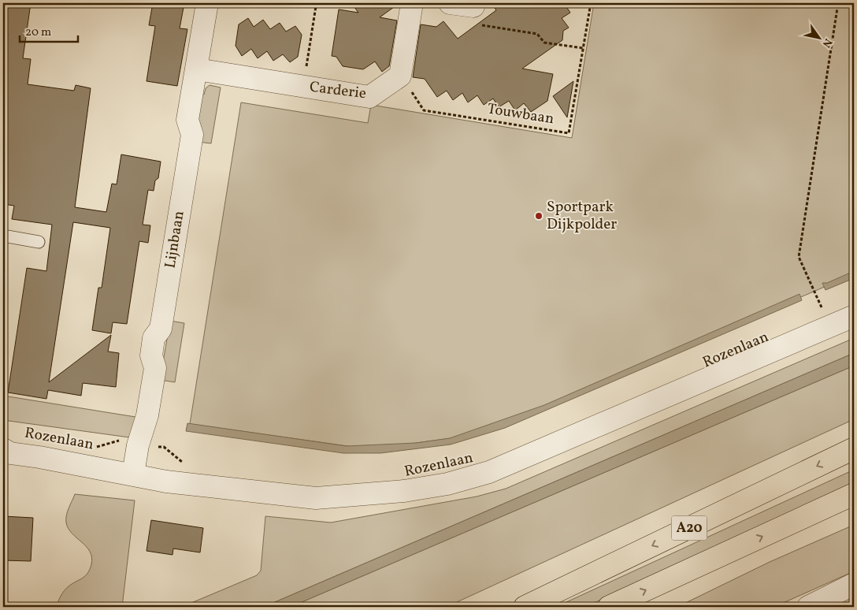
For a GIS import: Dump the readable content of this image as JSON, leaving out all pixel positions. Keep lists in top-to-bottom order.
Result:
{
  "streets": {
    "highway": ["A20"],
    "street": ["Carderie", "Lijnbaan", "Rozenlaan"],
    "path": ["Touwbaan"]
  },
  "crossings": [
    ["Carderie", "Touwbaan"],
    ["Carderie", "Lijnbaan"],
    ["Lijnbaan", "Rozenlaan"]
  ],
  "places": ["Sportpark Dijkpolder"],
  "scale_bar": "20 m",
  "north": "bottom right"
}
